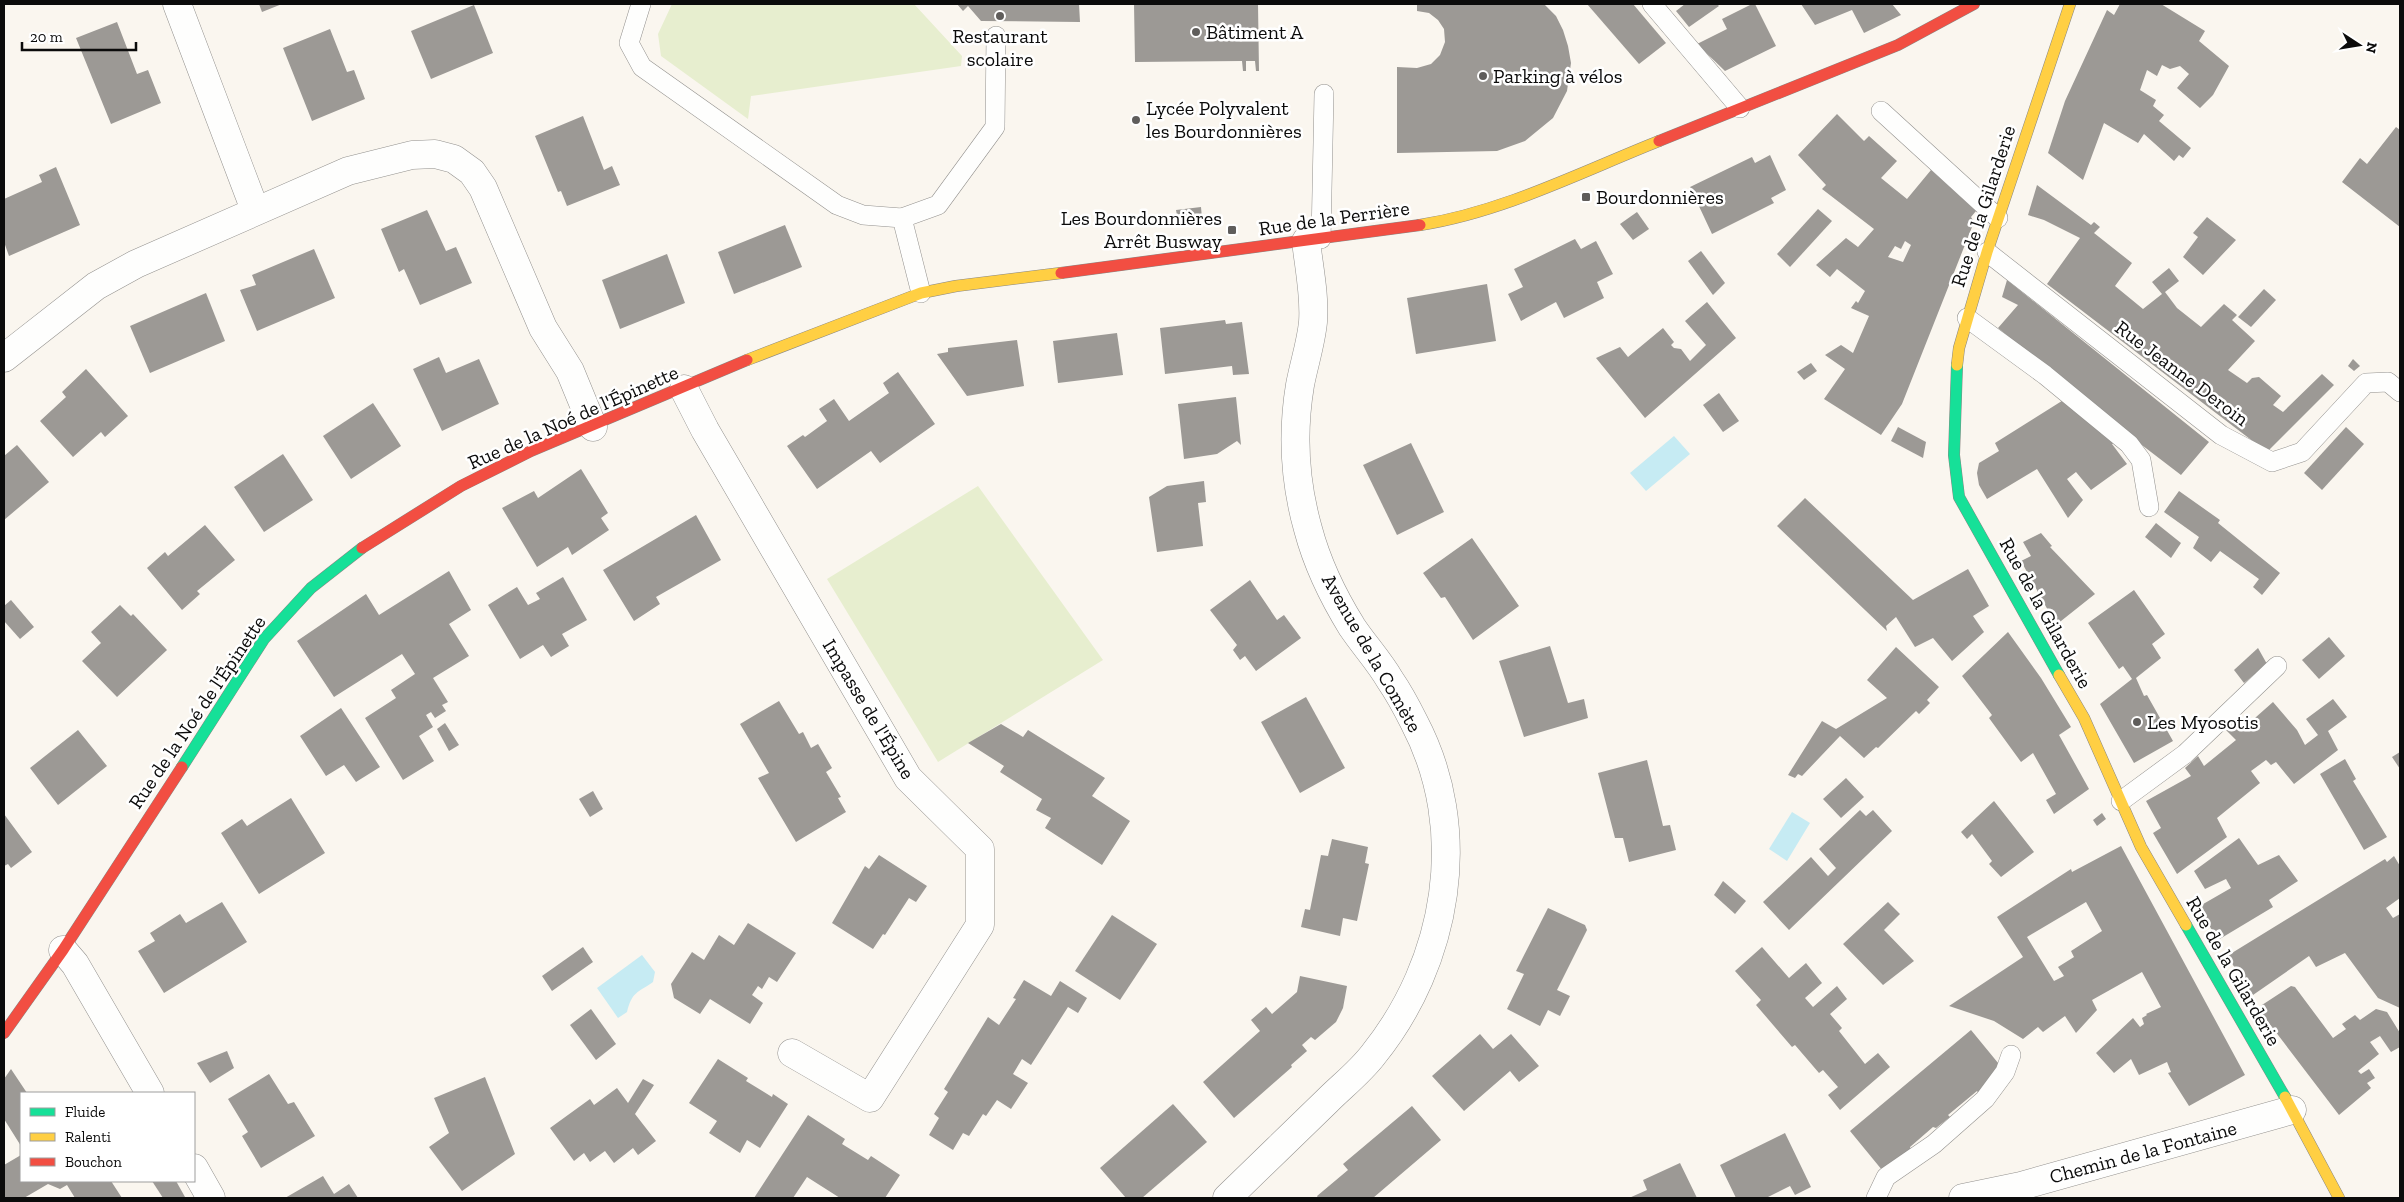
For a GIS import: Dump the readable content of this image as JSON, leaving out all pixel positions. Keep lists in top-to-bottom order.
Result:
{
  "streets": {
    "street": [
      "Rue de la Gilarderie",
      "Rue de la Perrière",
      "Rue de la Noé de l'Épinette",
      "Avenue de la Comète",
      "Impasse de l'Épine",
      "Chemin de la Fontaine"
    ],
    "lane": ["Rue Jeanne Deroin"]
  },
  "crossings": [
    ["Rue de la Gilarderie", "Rue Jeanne Deroin"],
    ["Rue de la Gilarderie", "Chemin de la Fontaine"],
    ["Rue de la Perrière", "Rue de la Noé de l'Épinette"],
    ["Rue de la Perrière", "Avenue de la Comète"],
    ["Rue de la Noé de l'Épinette", "Impasse de l'Épine"]
  ],
  "places": {
    "other": [
      "Restaurant scolaire",
      "Bâtiment A",
      "Parking à vélos",
      "Lycée Polyvalent les Bourdonnières",
      "Les Myosotis"
    ],
    "transit": ["Bourdonnières", "Les Bourdonnières Arrêt Busway"]
  },
  "legend": ["Fluide", "Ralenti", "Bouchon"],
  "scale_bar": "20 m",
  "north": "right"
}
